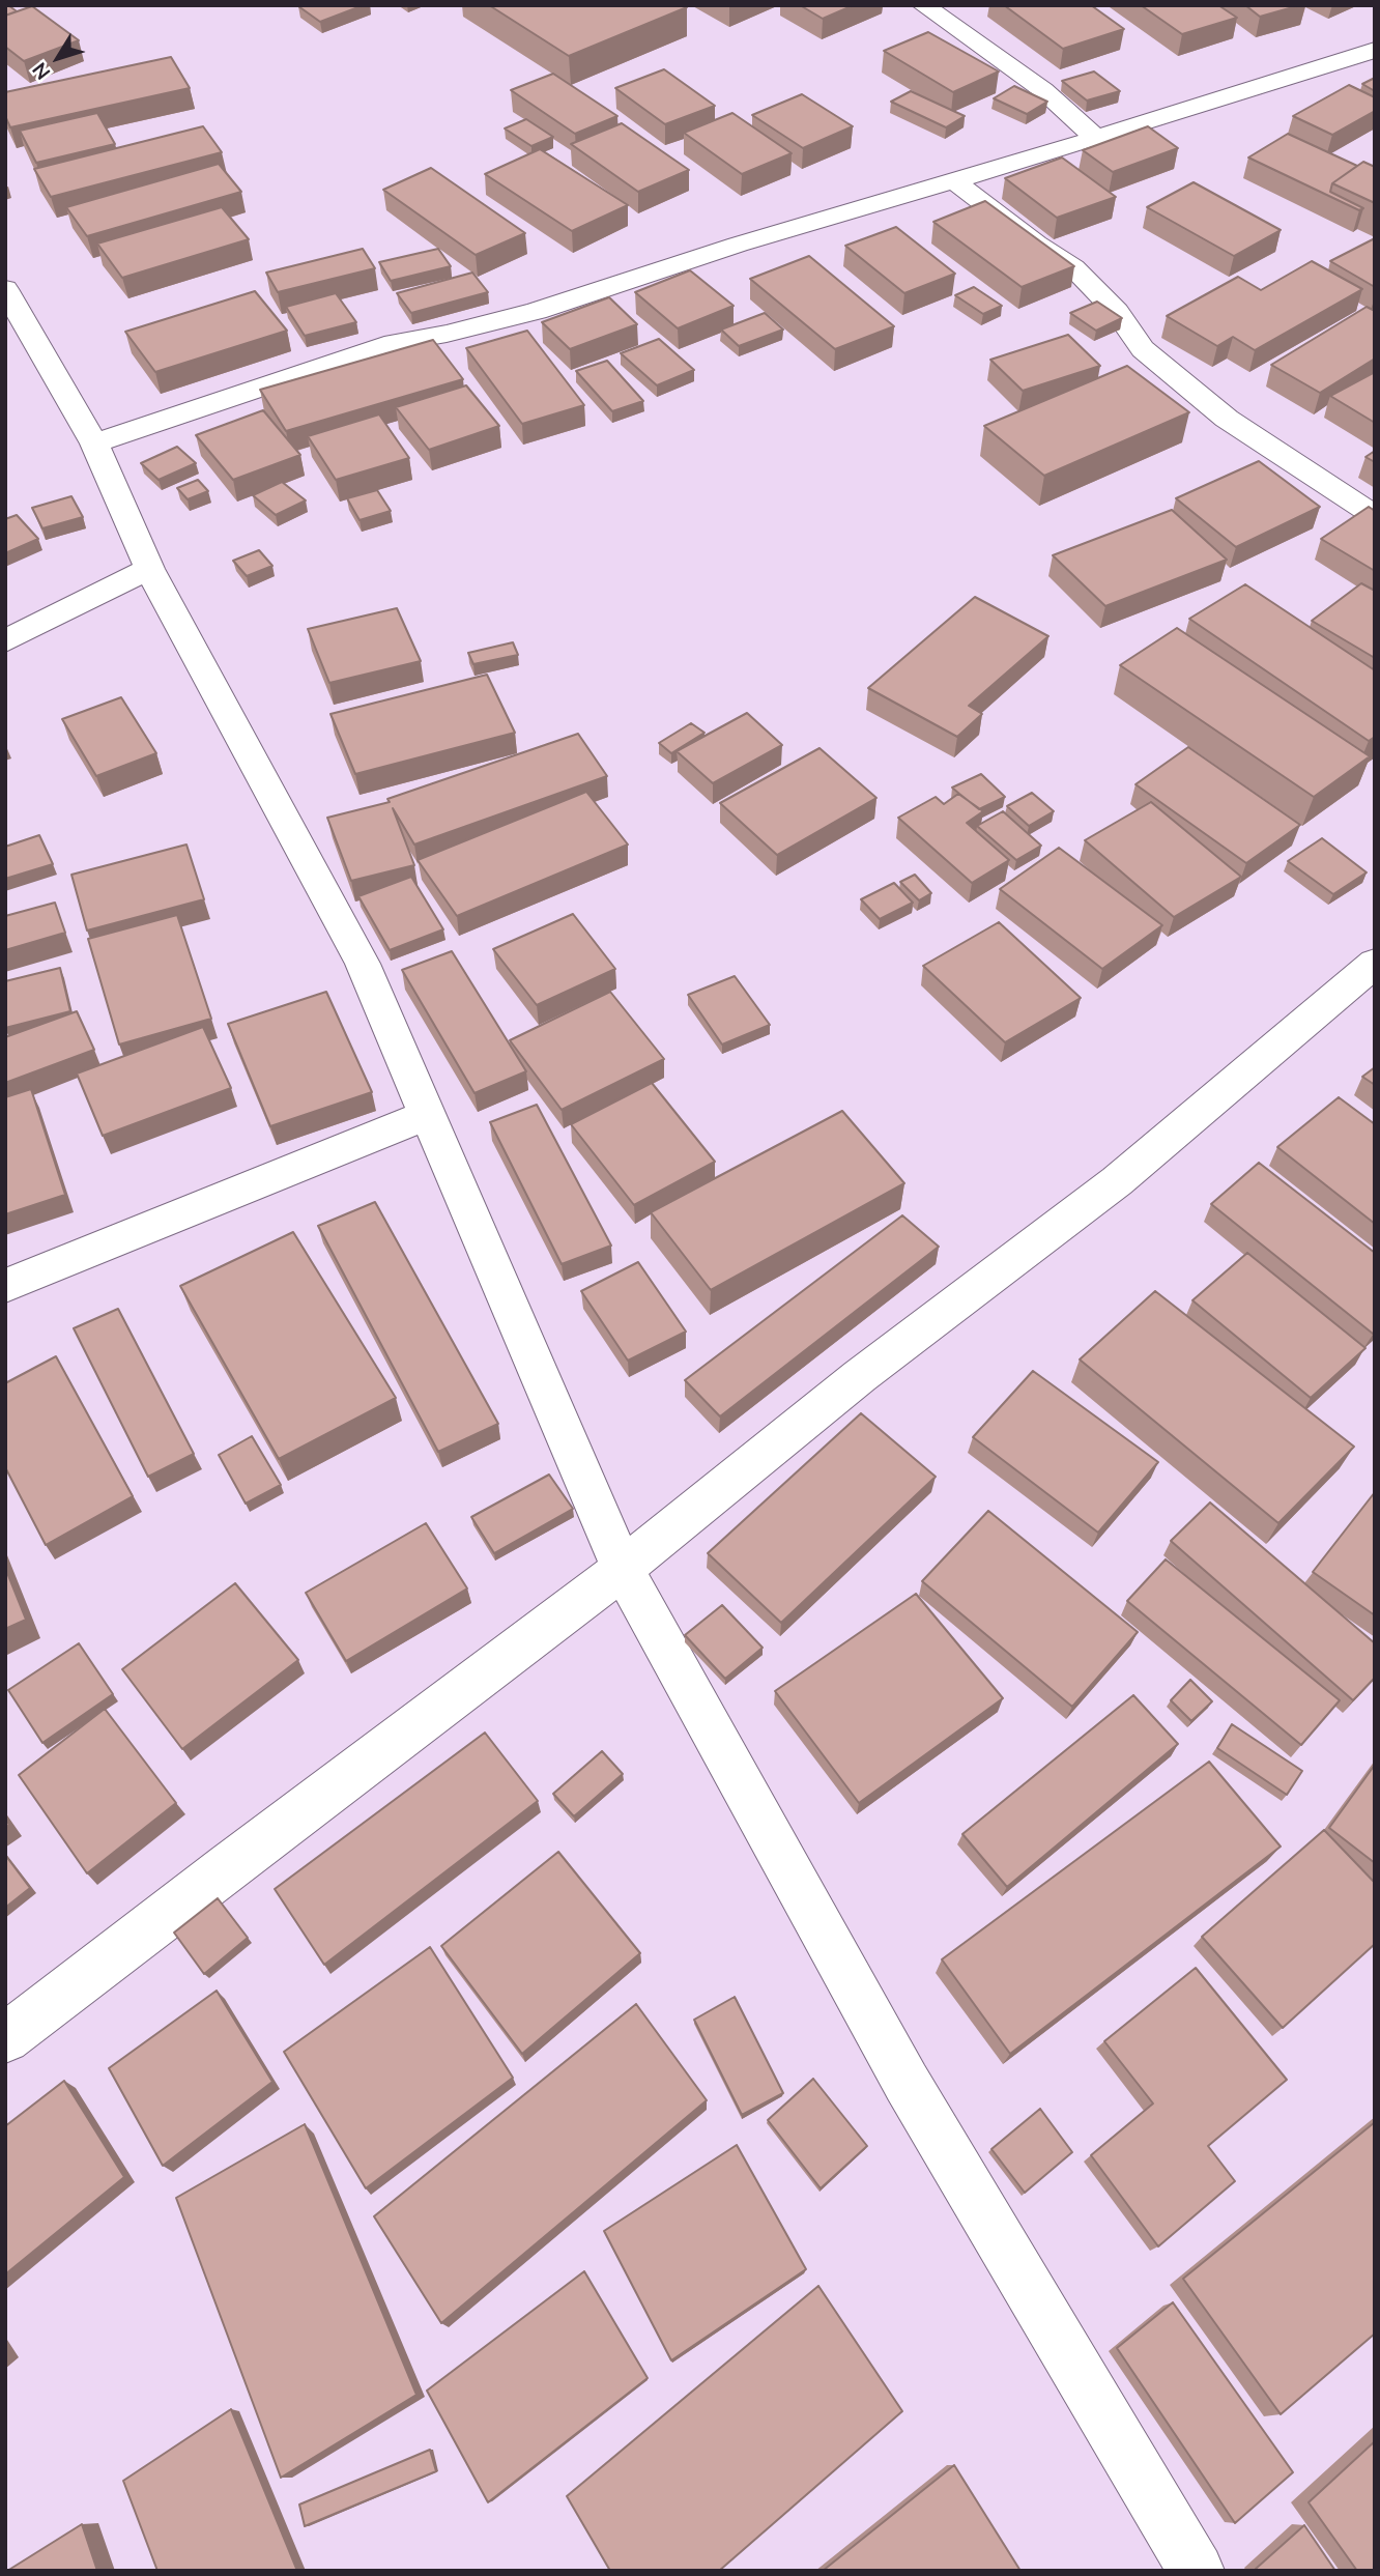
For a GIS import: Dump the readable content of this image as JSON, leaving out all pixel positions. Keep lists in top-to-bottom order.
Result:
{
  "north": "bottom left"
}
